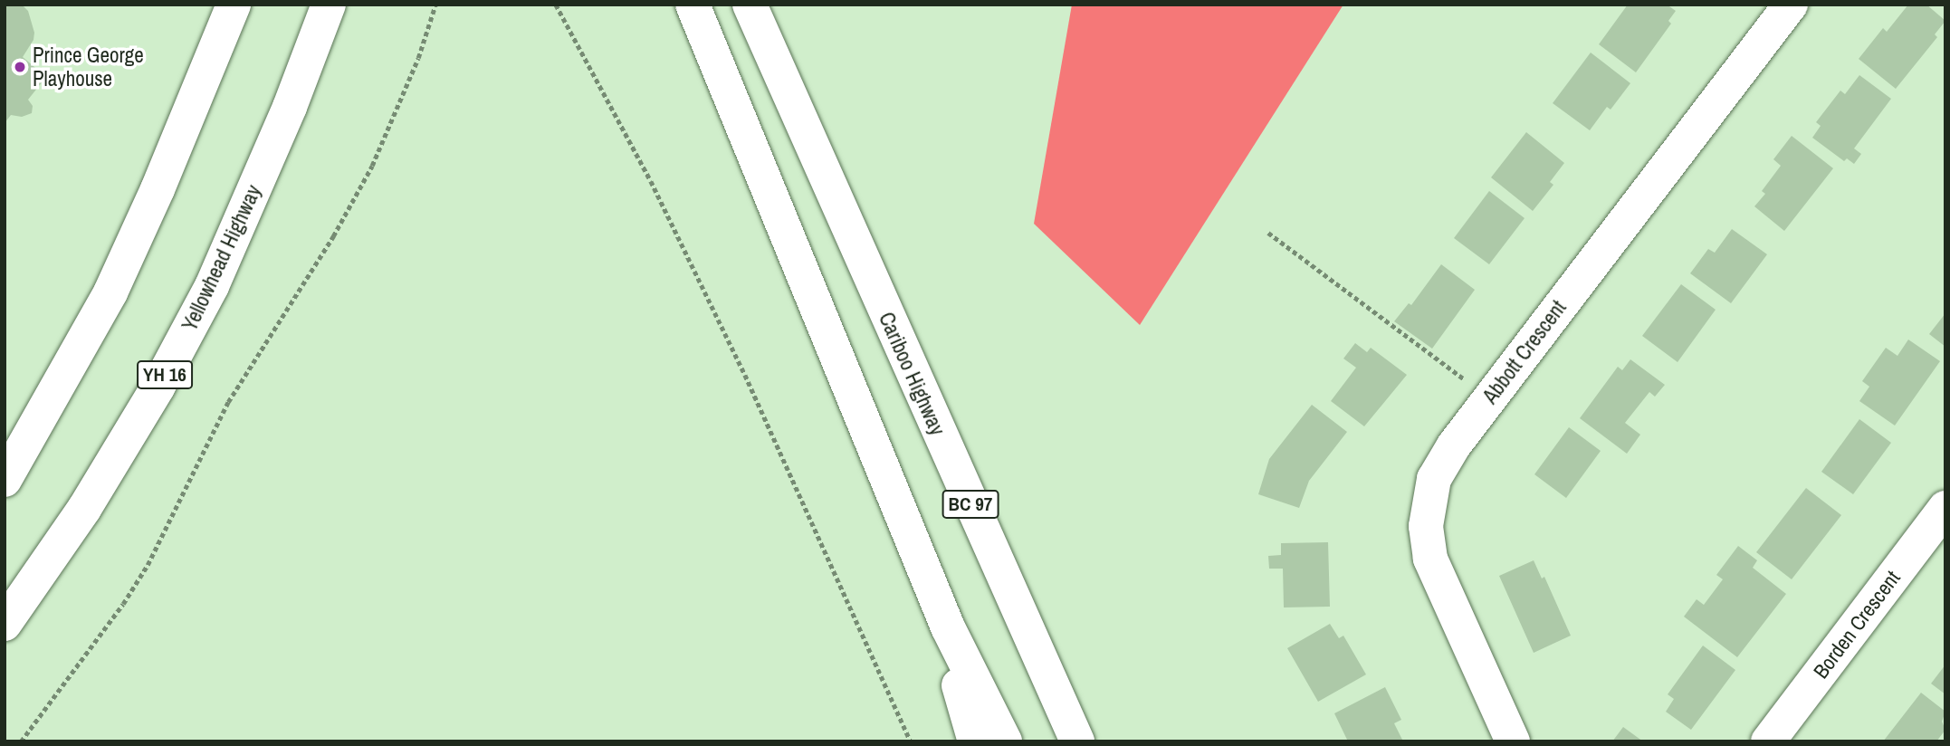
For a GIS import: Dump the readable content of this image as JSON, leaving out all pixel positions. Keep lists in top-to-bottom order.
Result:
{
  "streets": {
    "main road": [
      "Yellowhead Highway",
      "Abbott Crescent",
      "Cariboo Highway",
      "YH 16",
      "BC 97",
      "Borden Crescent"
    ]
  },
  "places": ["Prince George Playhouse"]
}
